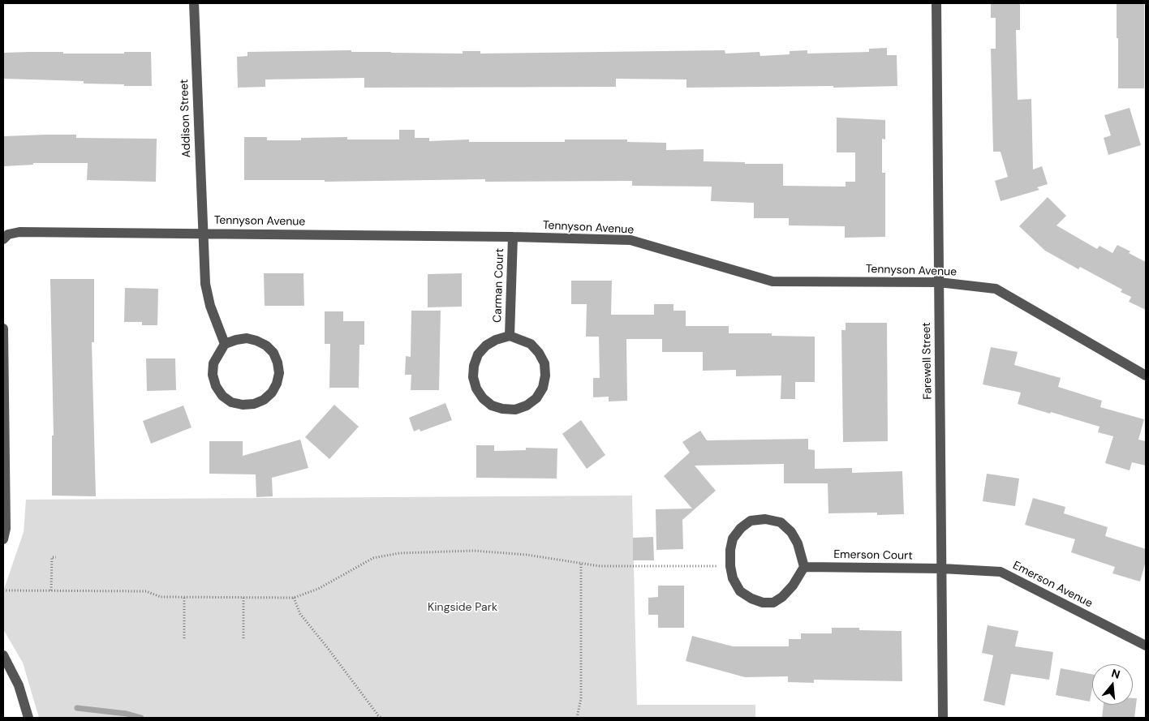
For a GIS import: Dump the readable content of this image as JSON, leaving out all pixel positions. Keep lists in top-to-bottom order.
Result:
{
  "streets": {
    "street": [
      "Addison Street",
      "Tennyson Avenue",
      "Carman Court",
      "Farewell Street",
      "Emerson Court",
      "Emerson Avenue"
    ]
  },
  "crossings": [
    ["Addison Street", "Tennyson Avenue"],
    ["Tennyson Avenue", "Carman Court"],
    ["Tennyson Avenue", "Farewell Street"],
    ["Farewell Street", "Emerson Court"],
    ["Farewell Street", "Emerson Avenue"],
    ["Emerson Court", "Emerson Avenue"]
  ],
  "parks": ["Kingside Park"],
  "north": "top"
}
